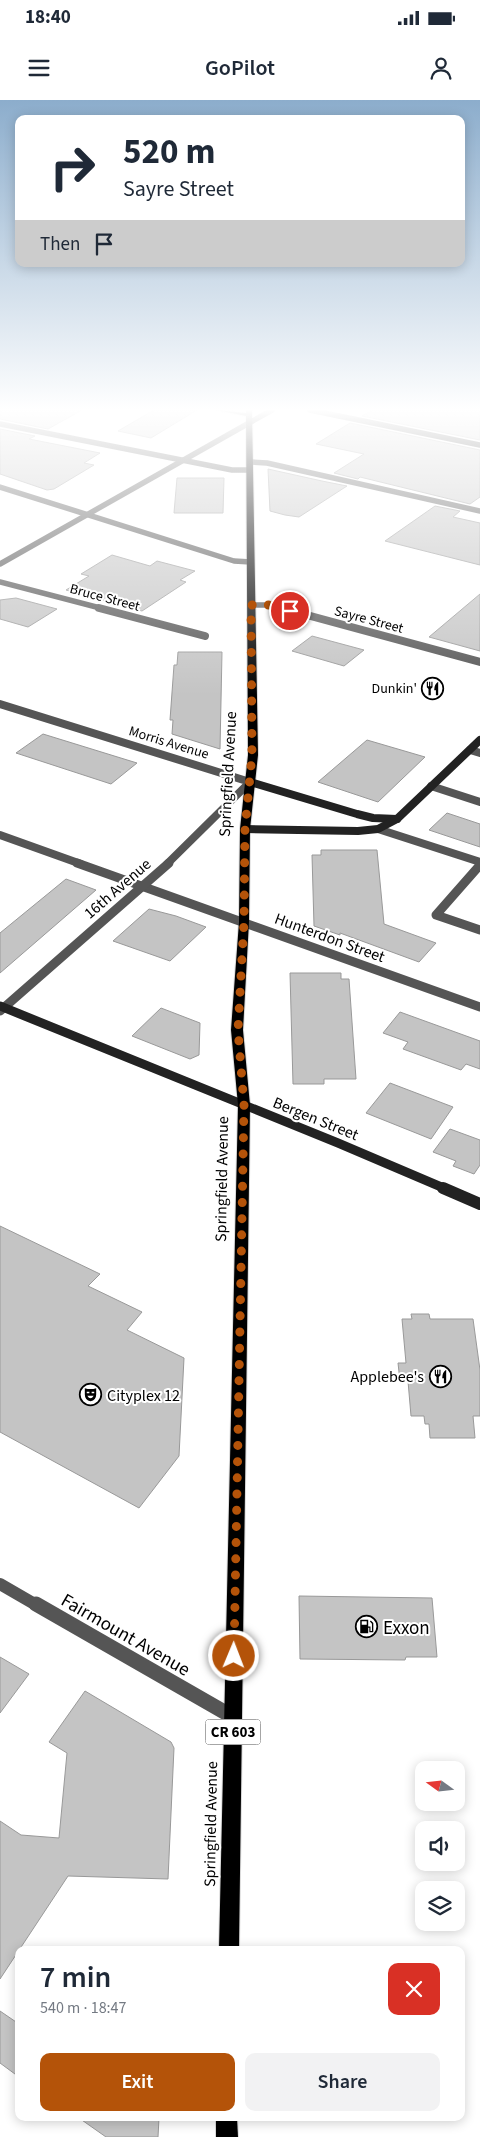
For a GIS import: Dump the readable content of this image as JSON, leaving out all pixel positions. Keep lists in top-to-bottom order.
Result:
{
  "streets": {
    "main road": [
      "Morris Avenue",
      "Springfield Avenue",
      "Bergen Street",
      "CR 603"
    ],
    "street": [
      "Bruce Street",
      "Sayre Street",
      "16th Avenue",
      "Hunterdon Street",
      "Fairmount Avenue"
    ]
  },
  "crossings": [
    ["Sayre Street", "Springfield Avenue"],
    ["Morris Avenue", "Springfield Avenue"],
    ["Morris Avenue", "16th Avenue"],
    ["Springfield Avenue", "16th Avenue"],
    ["Springfield Avenue", "Hunterdon Street"],
    ["Springfield Avenue", "Bergen Street"],
    ["Springfield Avenue", "Fairmount Avenue"],
    ["16th Avenue", "Hunterdon Street"],
    ["16th Avenue", "Bergen Street"]
  ],
  "places": {
    "restaurant": ["Dunkin'", "Applebee's"],
    "theatre": ["Cityplex 12"],
    "fuel station": ["Exxon"]
  },
  "north": "left",
  "page": {
    "status": "18:40",
    "header": "GoPilot",
    "turn": ["520 m", "Sayre Street"],
    "then": "Then",
    "heading": ["7 min", "540 m · 18:47"],
    "buttons": ["Exit", "Share"]
  }
}
